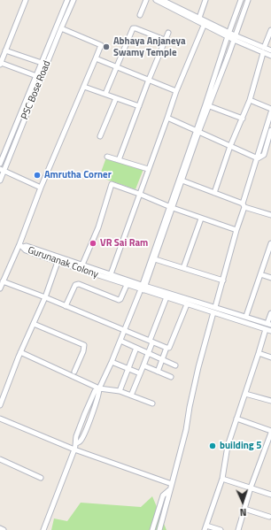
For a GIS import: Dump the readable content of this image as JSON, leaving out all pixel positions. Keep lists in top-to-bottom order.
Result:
{
  "streets": {
    "street": ["PSC Bose Road", "Gurunanak Colony"]
  },
  "places": [
    "Abhaya Anjaneya Swamy Temple",
    "Amrutha Corner",
    "VR Sai Ram",
    "building 5"
  ],
  "north": "bottom"
}
